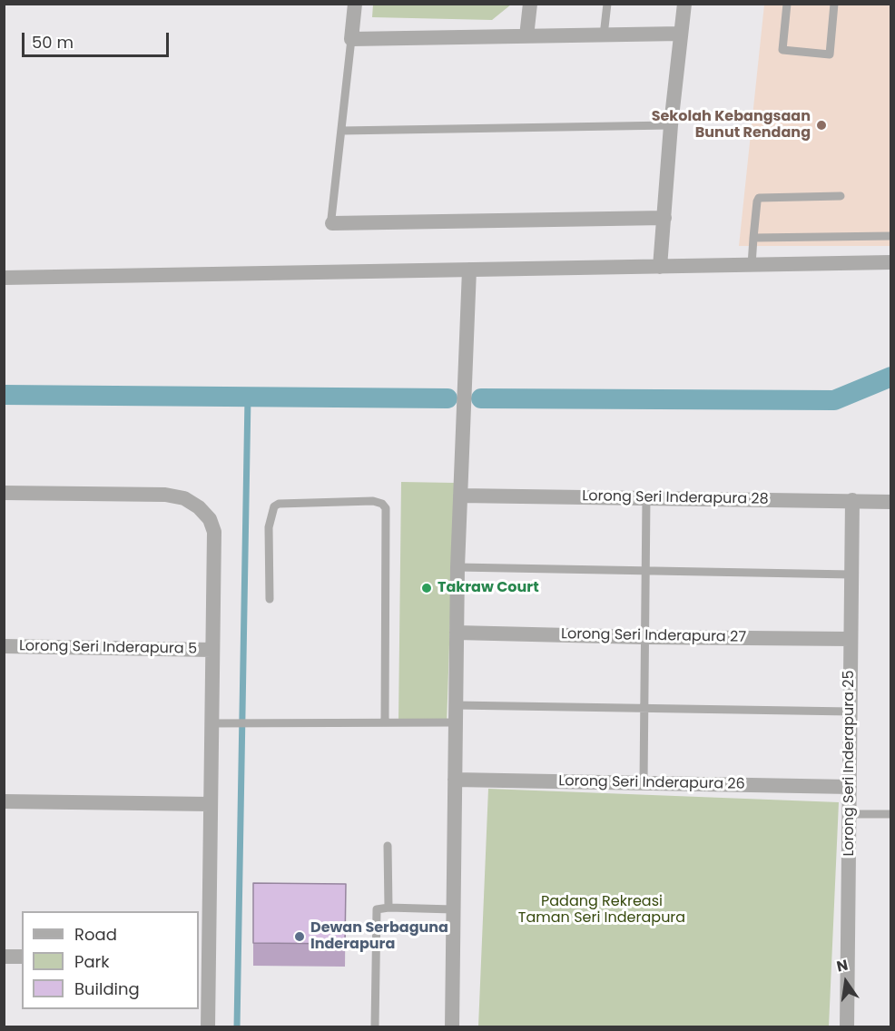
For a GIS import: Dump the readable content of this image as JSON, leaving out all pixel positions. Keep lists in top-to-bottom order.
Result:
{
  "streets": {
    "street": [
      "Lorong Seri Inderapura 28",
      "Lorong Seri Inderapura 27",
      "Lorong Seri Inderapura 5",
      "Lorong Seri Inderapura 25",
      "Lorong Seri Inderapura 26"
    ]
  },
  "crossings": [
    ["Lorong Seri Inderapura 28", "Lorong Seri Inderapura 25"],
    ["Lorong Seri Inderapura 27", "Lorong Seri Inderapura 25"],
    ["Lorong Seri Inderapura 25", "Lorong Seri Inderapura 26"]
  ],
  "parks": ["Padang Rekreasi Taman Seri Inderapura"],
  "places": ["Sekolah Kebangsaan Bunut Rendang", "Takraw Court", "Dewan Serbaguna Inderapura"],
  "legend": ["Road", "Park", "Building"],
  "scale_bar": "50 m",
  "north": "top"
}
